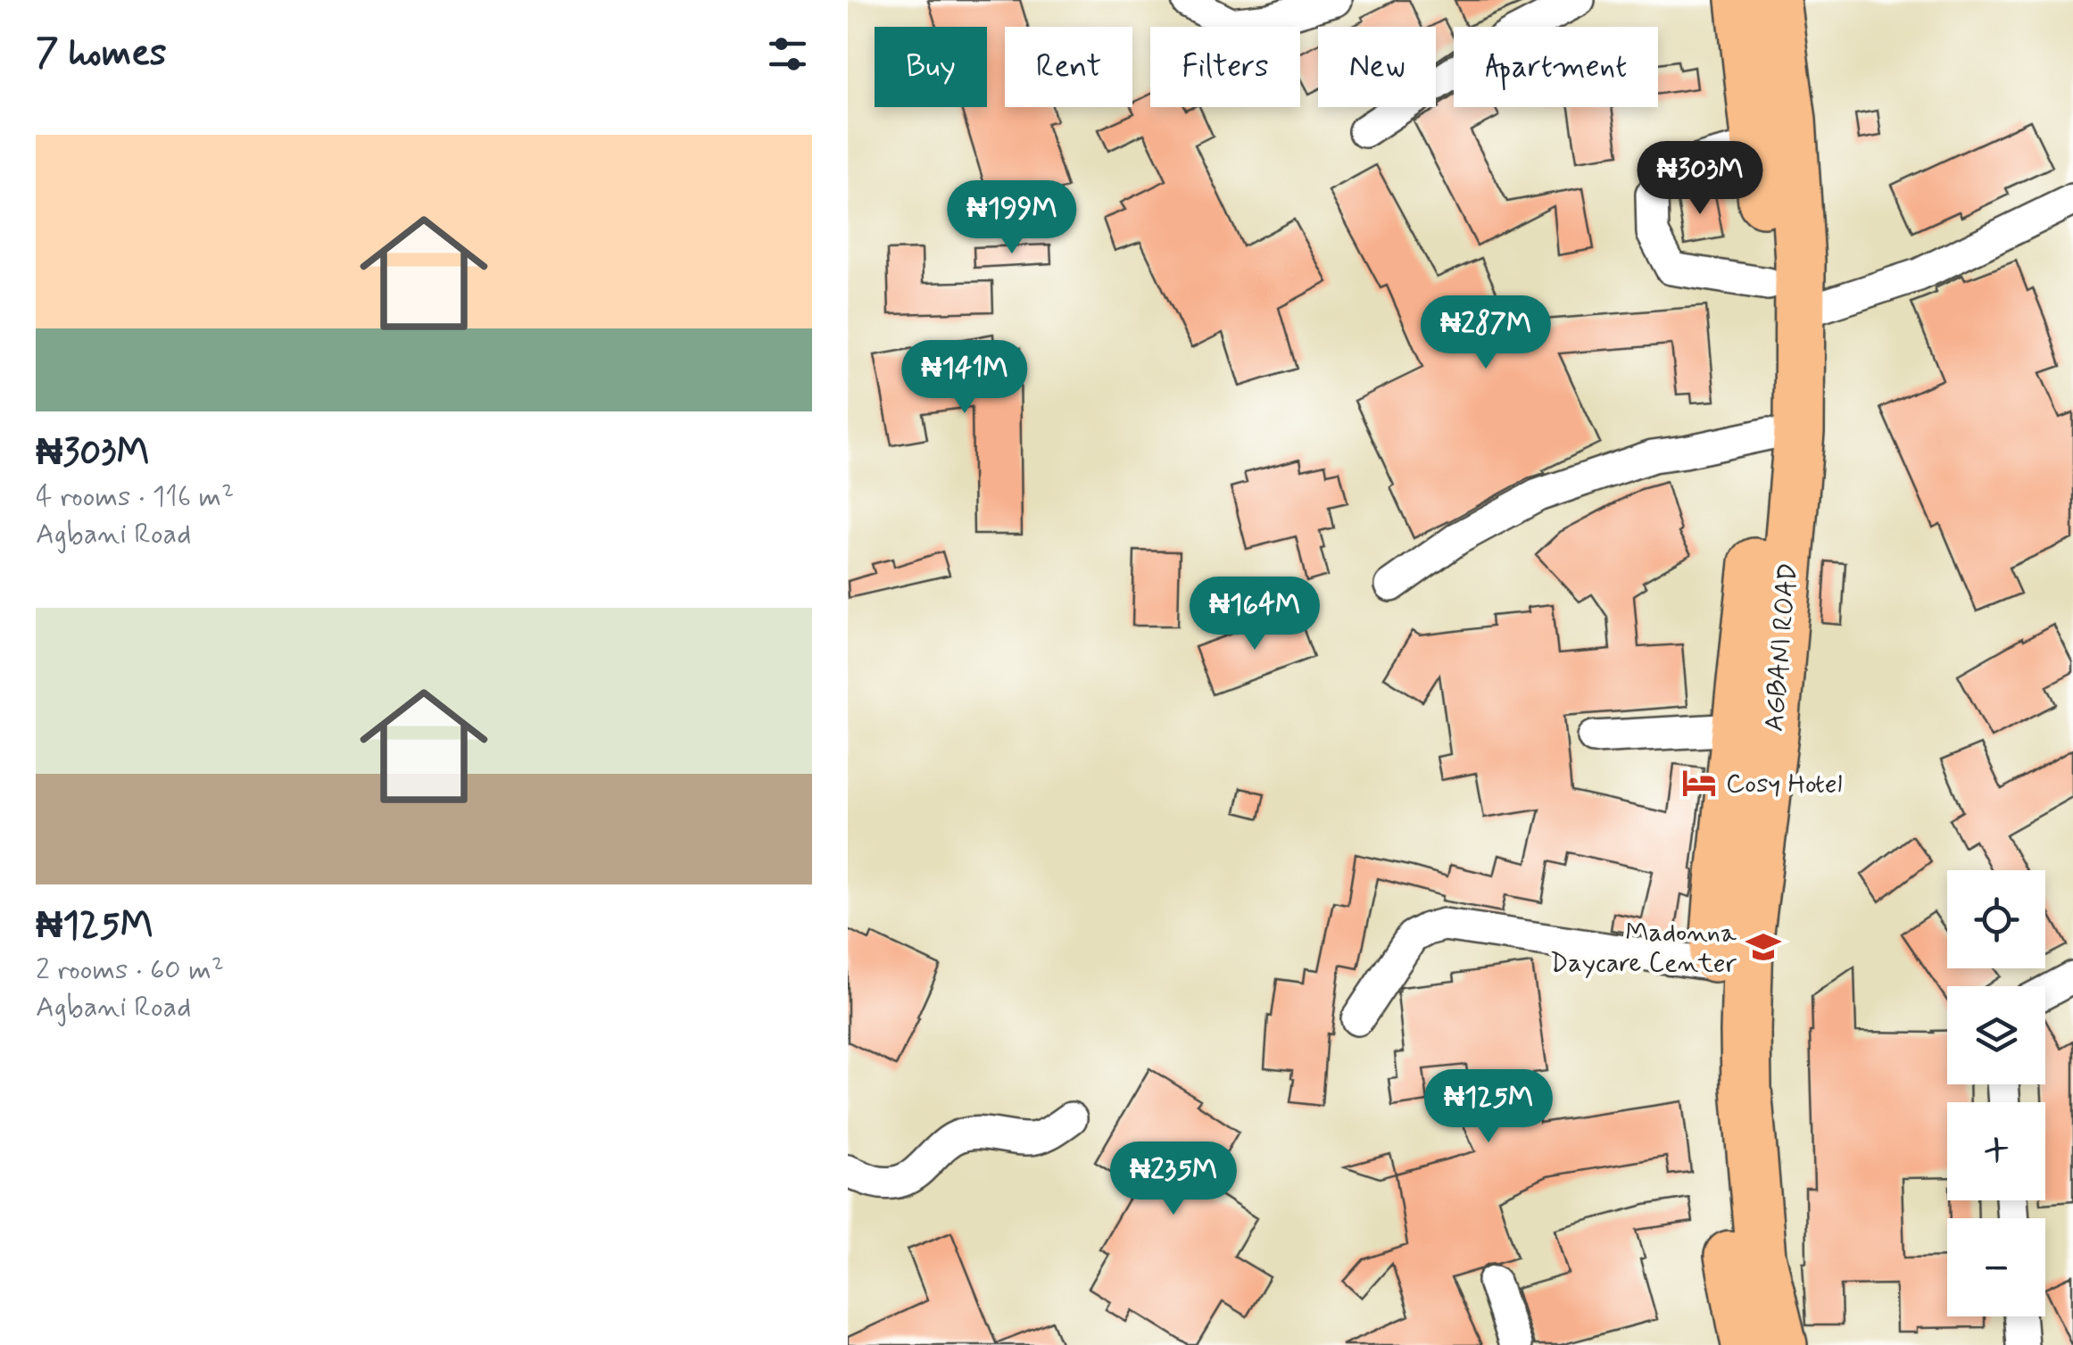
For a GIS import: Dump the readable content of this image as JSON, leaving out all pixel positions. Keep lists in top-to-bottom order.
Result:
{
  "streets": {
    "main road": ["AGBANI ROAD"]
  },
  "places": {
    "hotel": ["Cosy Hotel"],
    "school or university": ["Madonna Daycare Center"]
  },
  "page": {
    "heading": "7 homes",
    "chip": [
      "Buy",
      "Rent",
      "Filters",
      "New",
      "Apartment"
    ],
    "list": [
      {
        "name": "₦303M",
        "note": "4 rooms · 116 m² · Agbani Road"
      },
      {
        "name": "₦125M",
        "note": "2 rooms · 60 m² · Agbani Road"
      }
    ],
    "price": [
      "₦303M",
      "₦199M",
      "₦287M",
      "₦141M",
      "₦164M",
      "₦125M",
      "₦235M"
    ],
    "map_buttons": ["+", "−"]
  }
}
